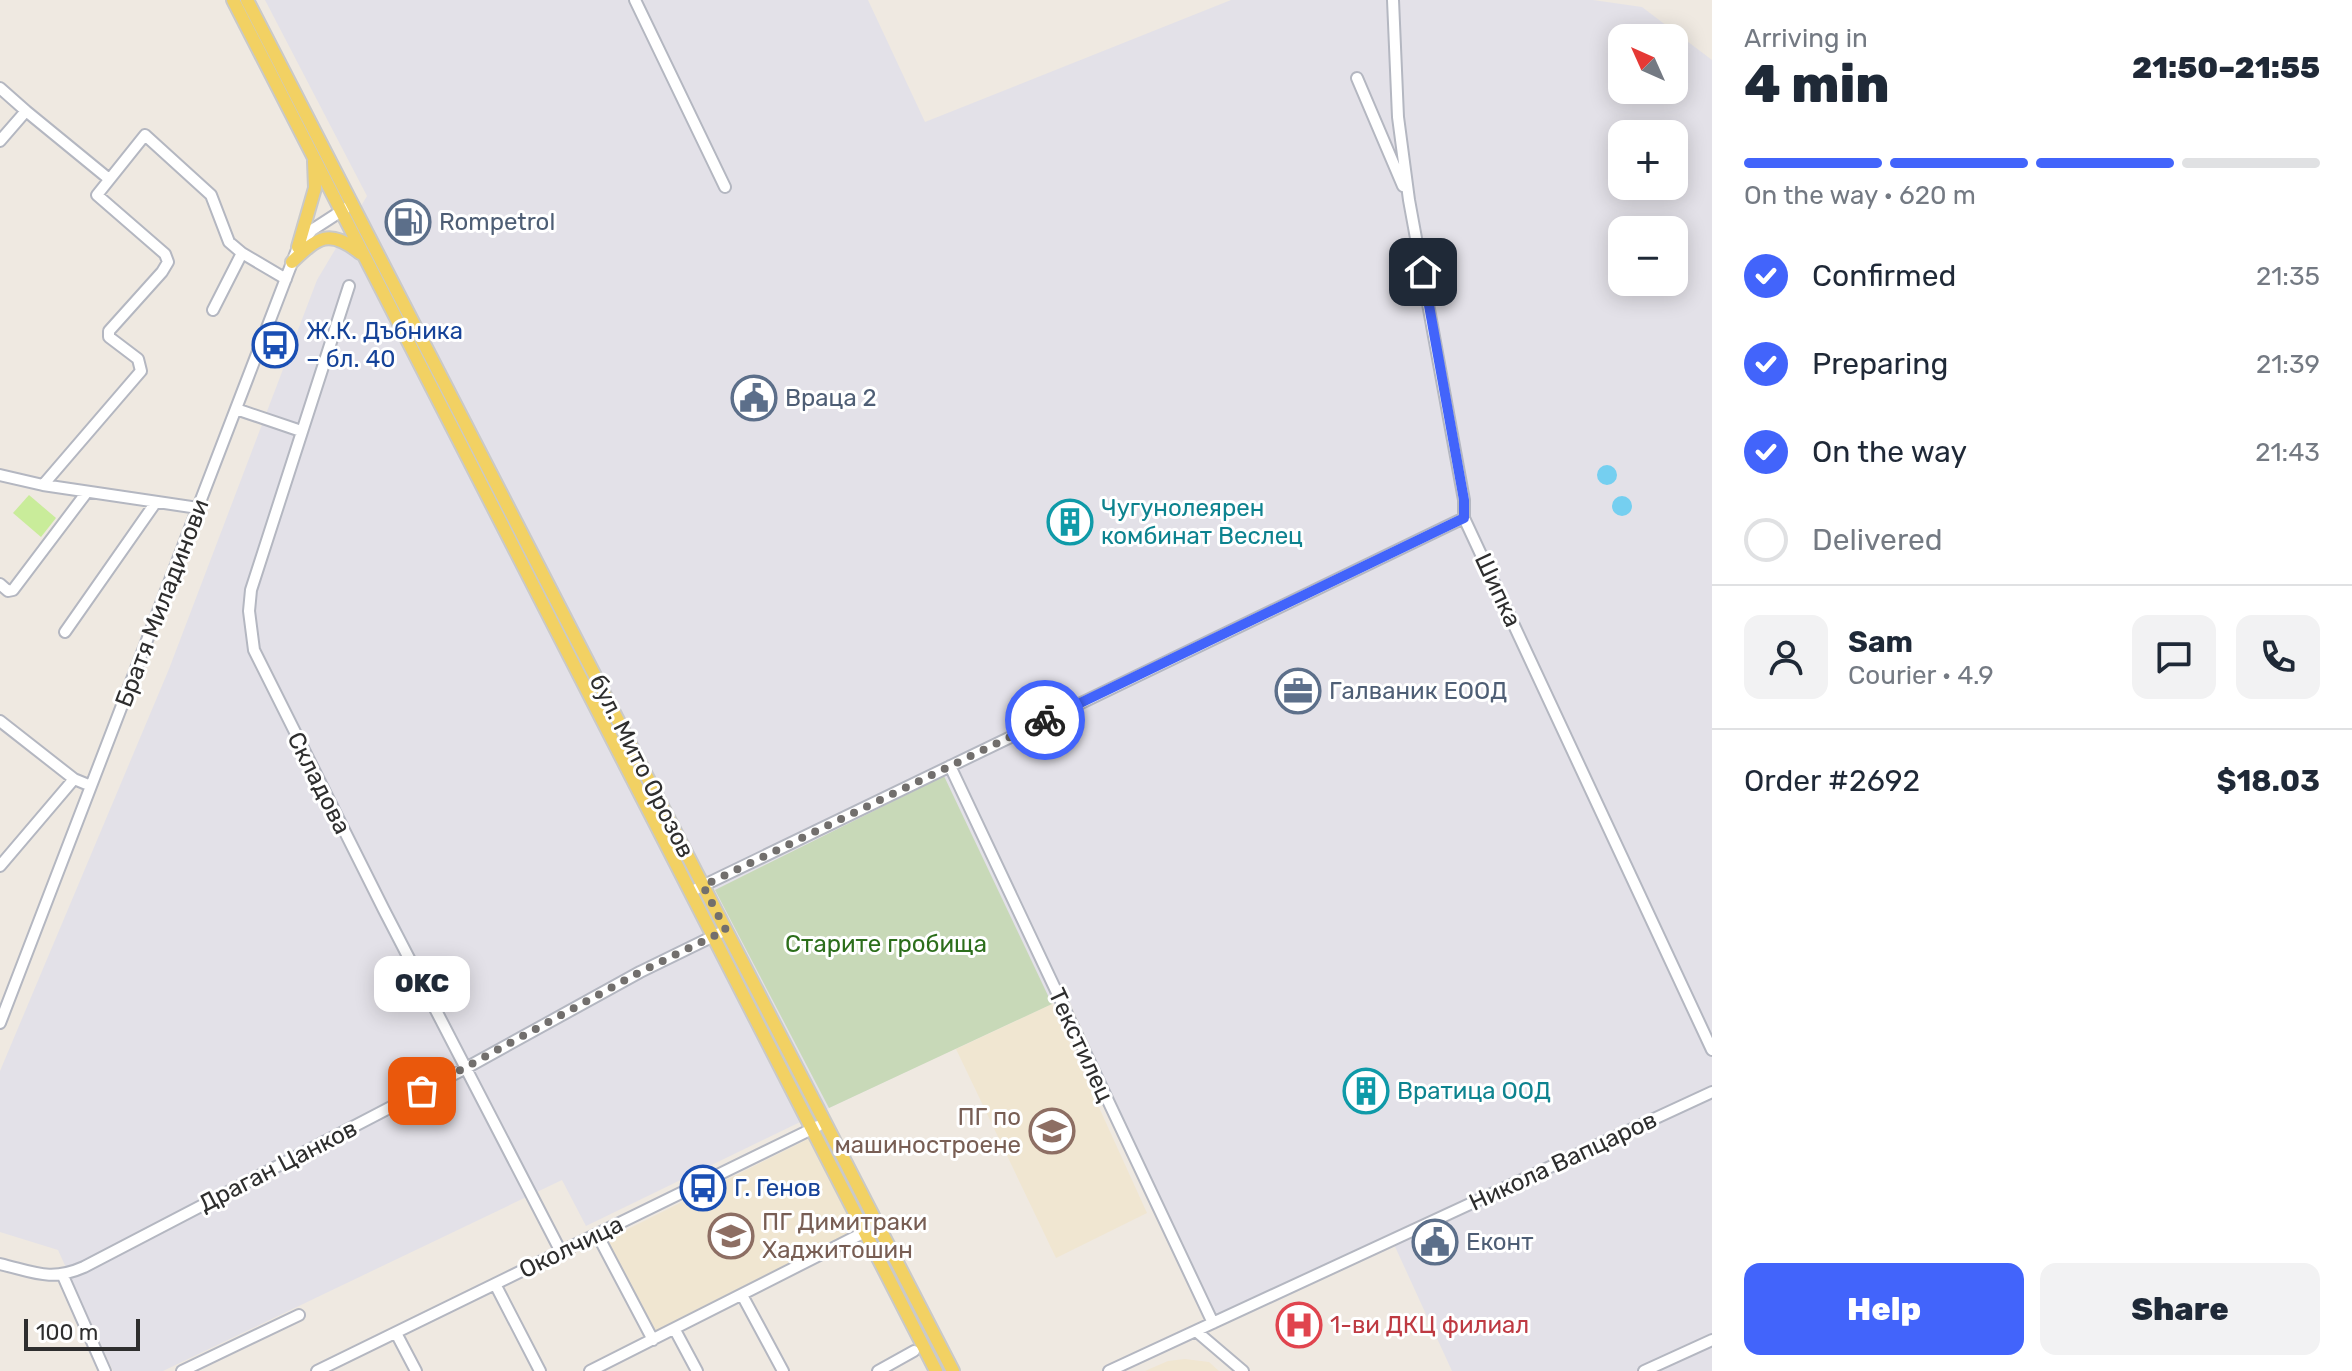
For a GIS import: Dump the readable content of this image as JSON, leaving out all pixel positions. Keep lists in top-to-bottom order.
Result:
{
  "streets": {
    "main road": ["бул. Мито Орозов"],
    "street": [
      "Шипка",
      "Братя Миладинови",
      "Складова",
      "Текстилец",
      "Никола Вапцаров",
      "Драган Цанков",
      "Околчица"
    ]
  },
  "crossings": [
    ["Братя Миладинови", "бул. Мито Орозов"],
    ["бул. Мито Орозов", "Драган Цанков"],
    ["бул. Мито Орозов", "Околчица"],
    ["Складова", "Драган Цанков"],
    ["Складова", "Околчица"],
    ["Текстилец", "Никола Вапцаров"]
  ],
  "parks": ["Старите гробища"],
  "places": {
    "fuel station": ["Rompetrol"],
    "bus stop": ["Ж.К. Дъбника – бл. 40", "Г. Генов"],
    "public building": ["Враца 2", "Еконт"],
    "building": ["Чугунолеярен комбинат Веслец", "Вратица ООД"],
    "office": ["Галваник ЕООД"],
    "other": ["OKC"],
    "school or university": ["ПГ по машиностроене", "ПГ Димитраки Хаджитошин"],
    "hospital": ["1-ви ДКЦ филиал"]
  },
  "scale_bar": "100 m",
  "north": "top left",
  "page": {
    "heading": ["4 min", "Arriving in", "21:50–21:55"],
    "panel": [
      "Sam",
      "Courier · 4.9",
      "Order #2692",
      "$18.03"
    ],
    "map_buttons": ["+", "−"],
    "bar": "On the way · 620 m",
    "list": [
      ["Confirmed", "21:35"],
      ["Preparing", "21:39"],
      ["On the way", "21:43"],
      "Delivered"
    ],
    "bubble": "OKC",
    "buttons": ["Help", "Share"],
    "scale": "100 m"
  }
}
